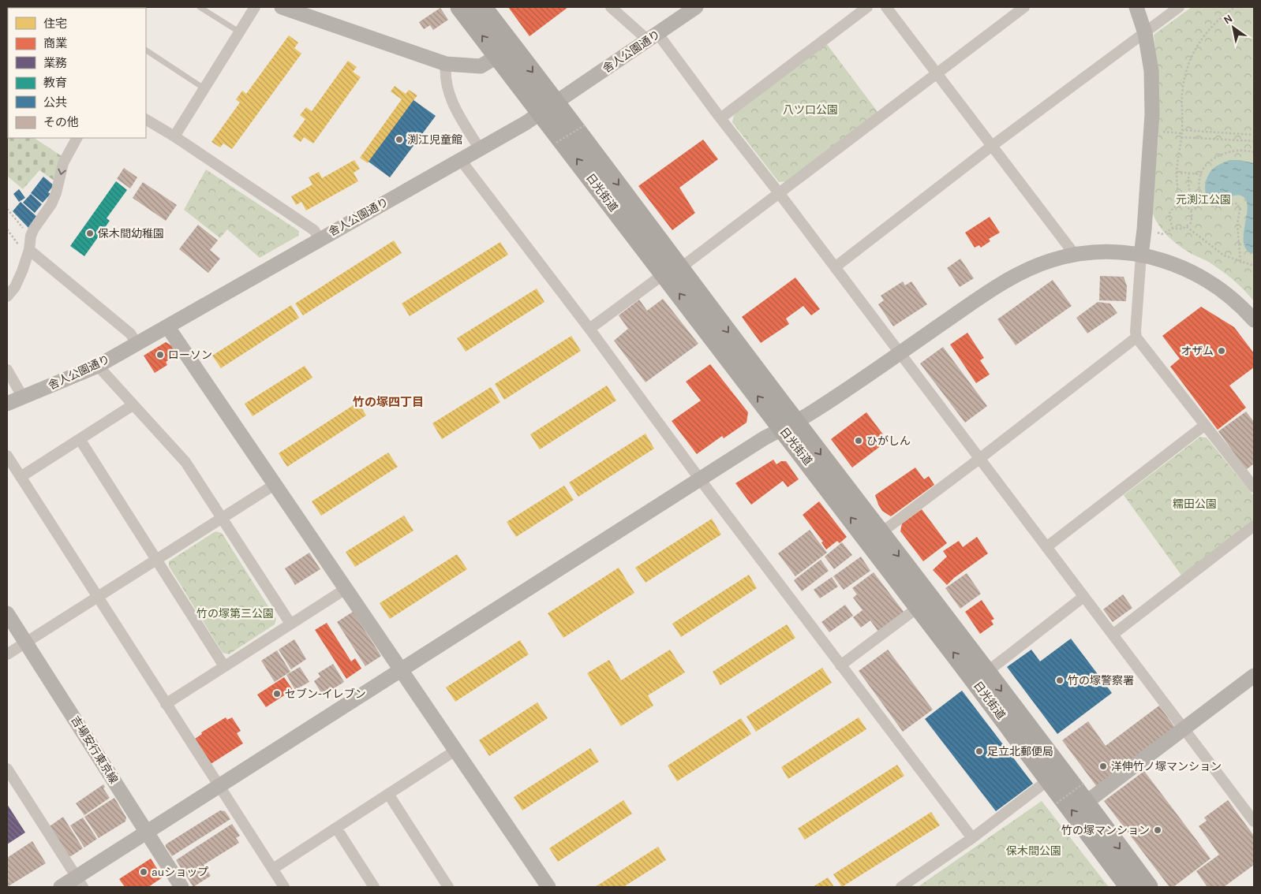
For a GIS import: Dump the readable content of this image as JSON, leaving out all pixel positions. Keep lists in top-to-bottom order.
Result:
{
  "streets": {
    "highway": ["日光街道"],
    "street": ["舎人公園通り", "吉場安行東京線"]
  },
  "crossings": [
    ["舎人公園通り", "日光街道"]
  ],
  "districts": ["竹の塚四丁目"],
  "parks": [
    "八ツ口公園",
    "元渕江公園",
    "糯田公園",
    "竹の塚第三公園",
    "保木間公園"
  ],
  "places": [
    "渕江児童館",
    "保木間幼稚園",
    "オザム",
    "ローソン",
    "ひがしん",
    "竹の塚警察署",
    "セブン-イレブン",
    "足立北郵便局",
    "洋伸竹ノ塚マンション",
    "竹の塚マンション",
    "auショップ"
  ],
  "legend": [
    "住宅",
    "商業",
    "業務",
    "教育",
    "公共",
    "その他"
  ],
  "north": "top left"
}
